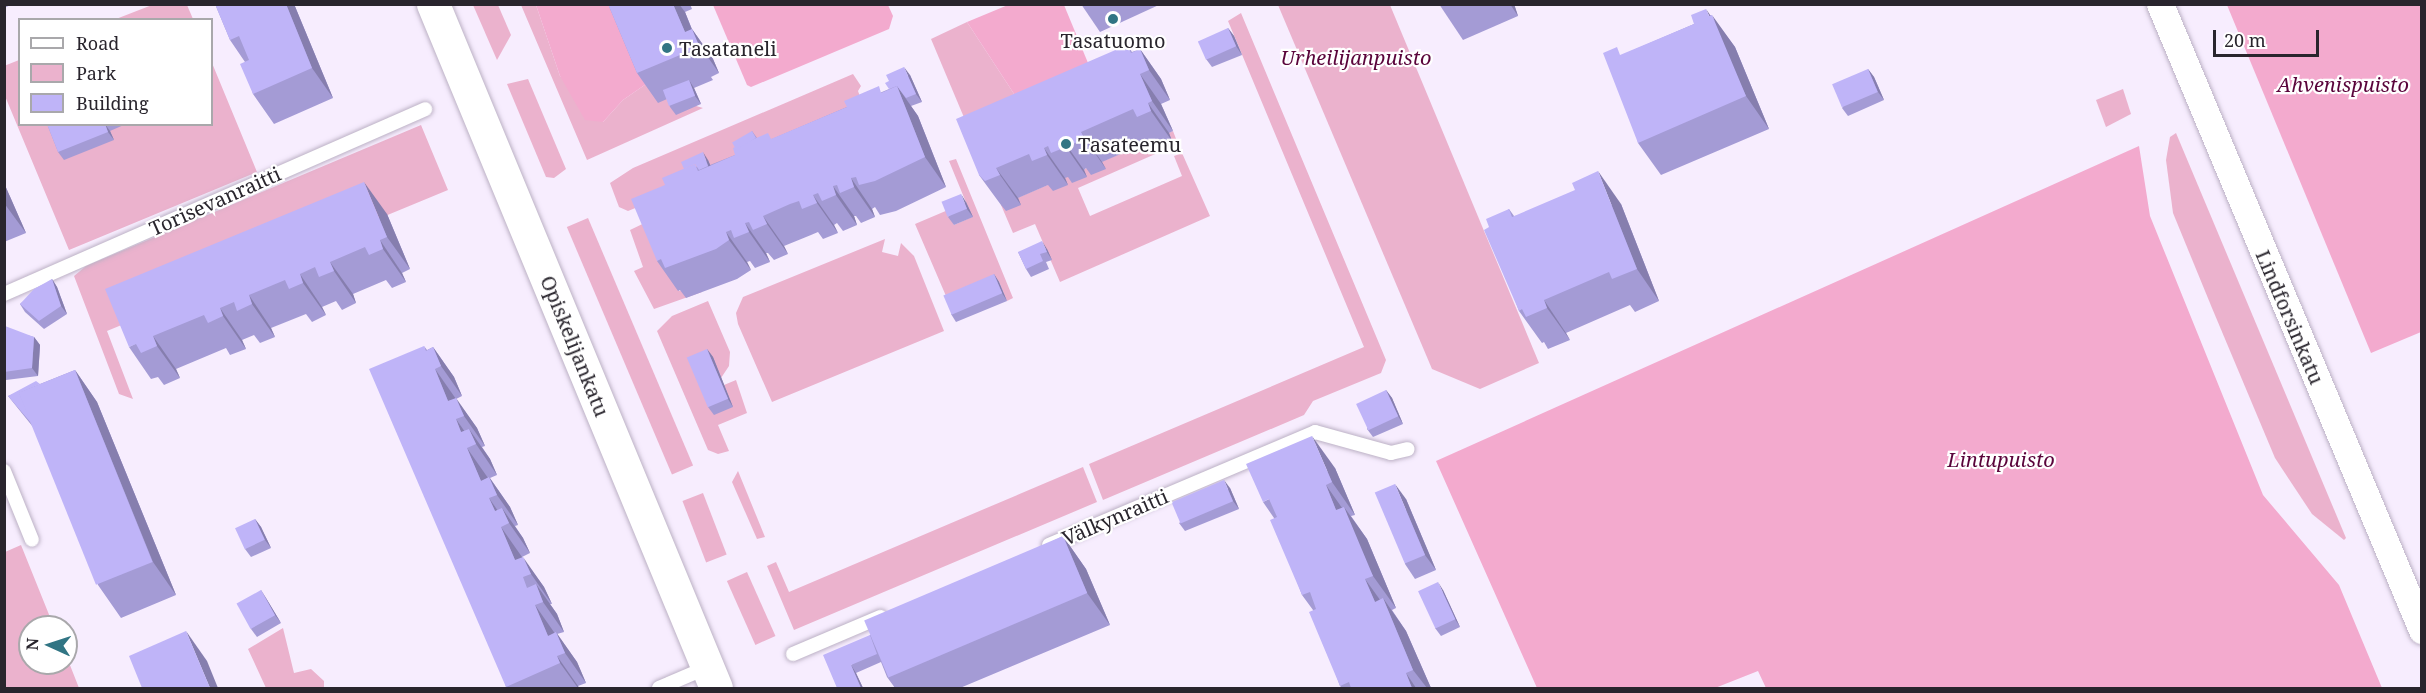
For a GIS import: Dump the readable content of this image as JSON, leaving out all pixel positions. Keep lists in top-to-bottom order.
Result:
{
  "streets": {
    "main road": ["Opiskelijankatu"],
    "street": ["Lindforsinkatu"],
    "lane": ["Torisevanraitti", "Välkynraitti"]
  },
  "parks": ["Urheilijanpuisto", "Ahvenispuisto", "Lintupuisto"],
  "places": ["Tasatuomo", "Tasataneli", "Tasateemu"],
  "legend": ["Road", "Park", "Building"],
  "scale_bar": "20 m",
  "north": "left"
}
